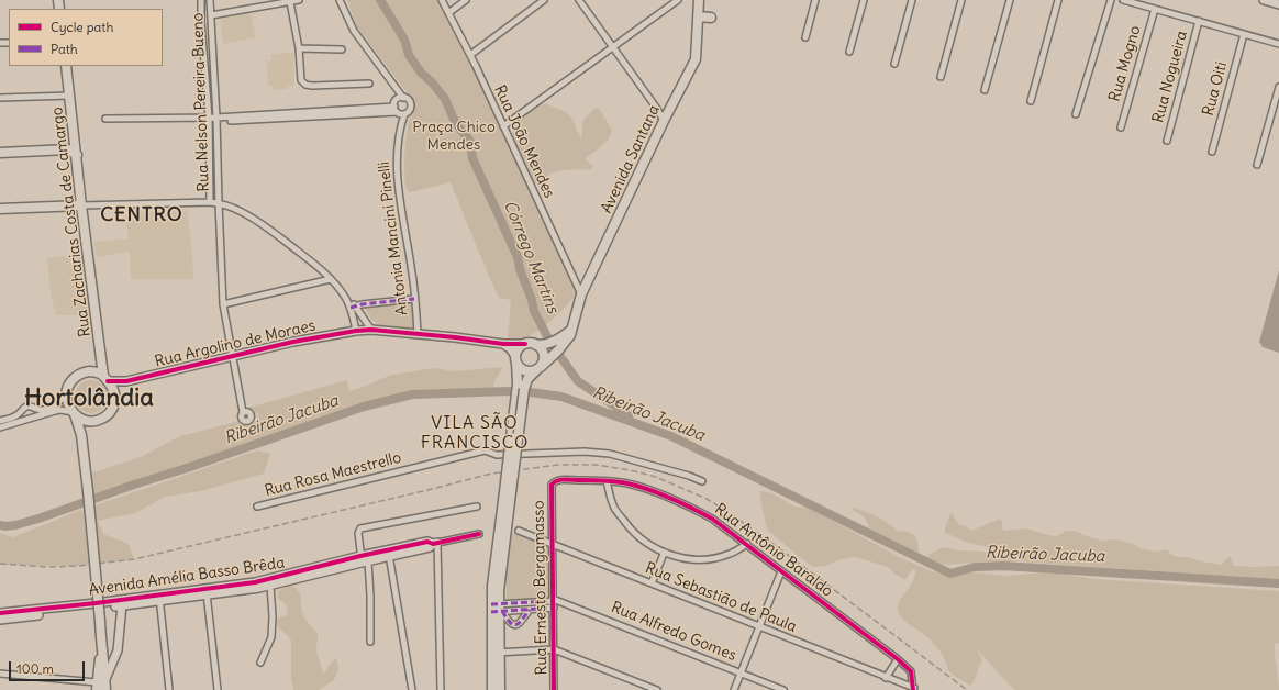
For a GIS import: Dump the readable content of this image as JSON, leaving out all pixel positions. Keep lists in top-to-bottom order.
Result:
{
  "streets": {
    "main road": ["Avenida Santana", "Rua Zacharias Costa de Camargo"],
    "street": [
      "Rua Mogno",
      "Rua Nogueira",
      "Rua Oiti",
      "Rua Nelson Pereira Bueno",
      "Rua João Mendes",
      "Antonia Mancini Pinelli",
      "Rua Argolino de Moraes",
      "Rua Rosa Maestrello",
      "Rua Antônio Baraldo",
      "Avenida Amélia Basso Brêda",
      "Rua Ernesto Bergamasso",
      "Rua Sebastião de Paula",
      "Rua Alfredo Gomes"
    ]
  },
  "crossings": [
    ["Rua Nelson Pereira Bueno", "Rua Argolino de Moraes"],
    ["Rua João Mendes", "Avenida Santana"],
    ["Avenida Santana", "Rua Argolino de Moraes"],
    ["Rua Zacharias Costa de Camargo", "Rua Argolino de Moraes"],
    ["Antonia Mancini Pinelli", "Rua Argolino de Moraes"],
    ["Rua Antônio Baraldo", "Rua Ernesto Bergamasso"],
    ["Rua Antônio Baraldo", "Rua Sebastião de Paula"],
    ["Rua Ernesto Bergamasso", "Rua Sebastião de Paula"],
    ["Rua Ernesto Bergamasso", "Rua Alfredo Gomes"]
  ],
  "districts": ["CENTRO", "Hortolândia", "VILA SÃO FRANCISCO"],
  "water": ["Córrego Martins", "Ribeirão Jacuba"],
  "parks": ["Praça Chico Mendes"],
  "legend": ["Cycle path", "Path"],
  "scale_bar": "100 m"
}
